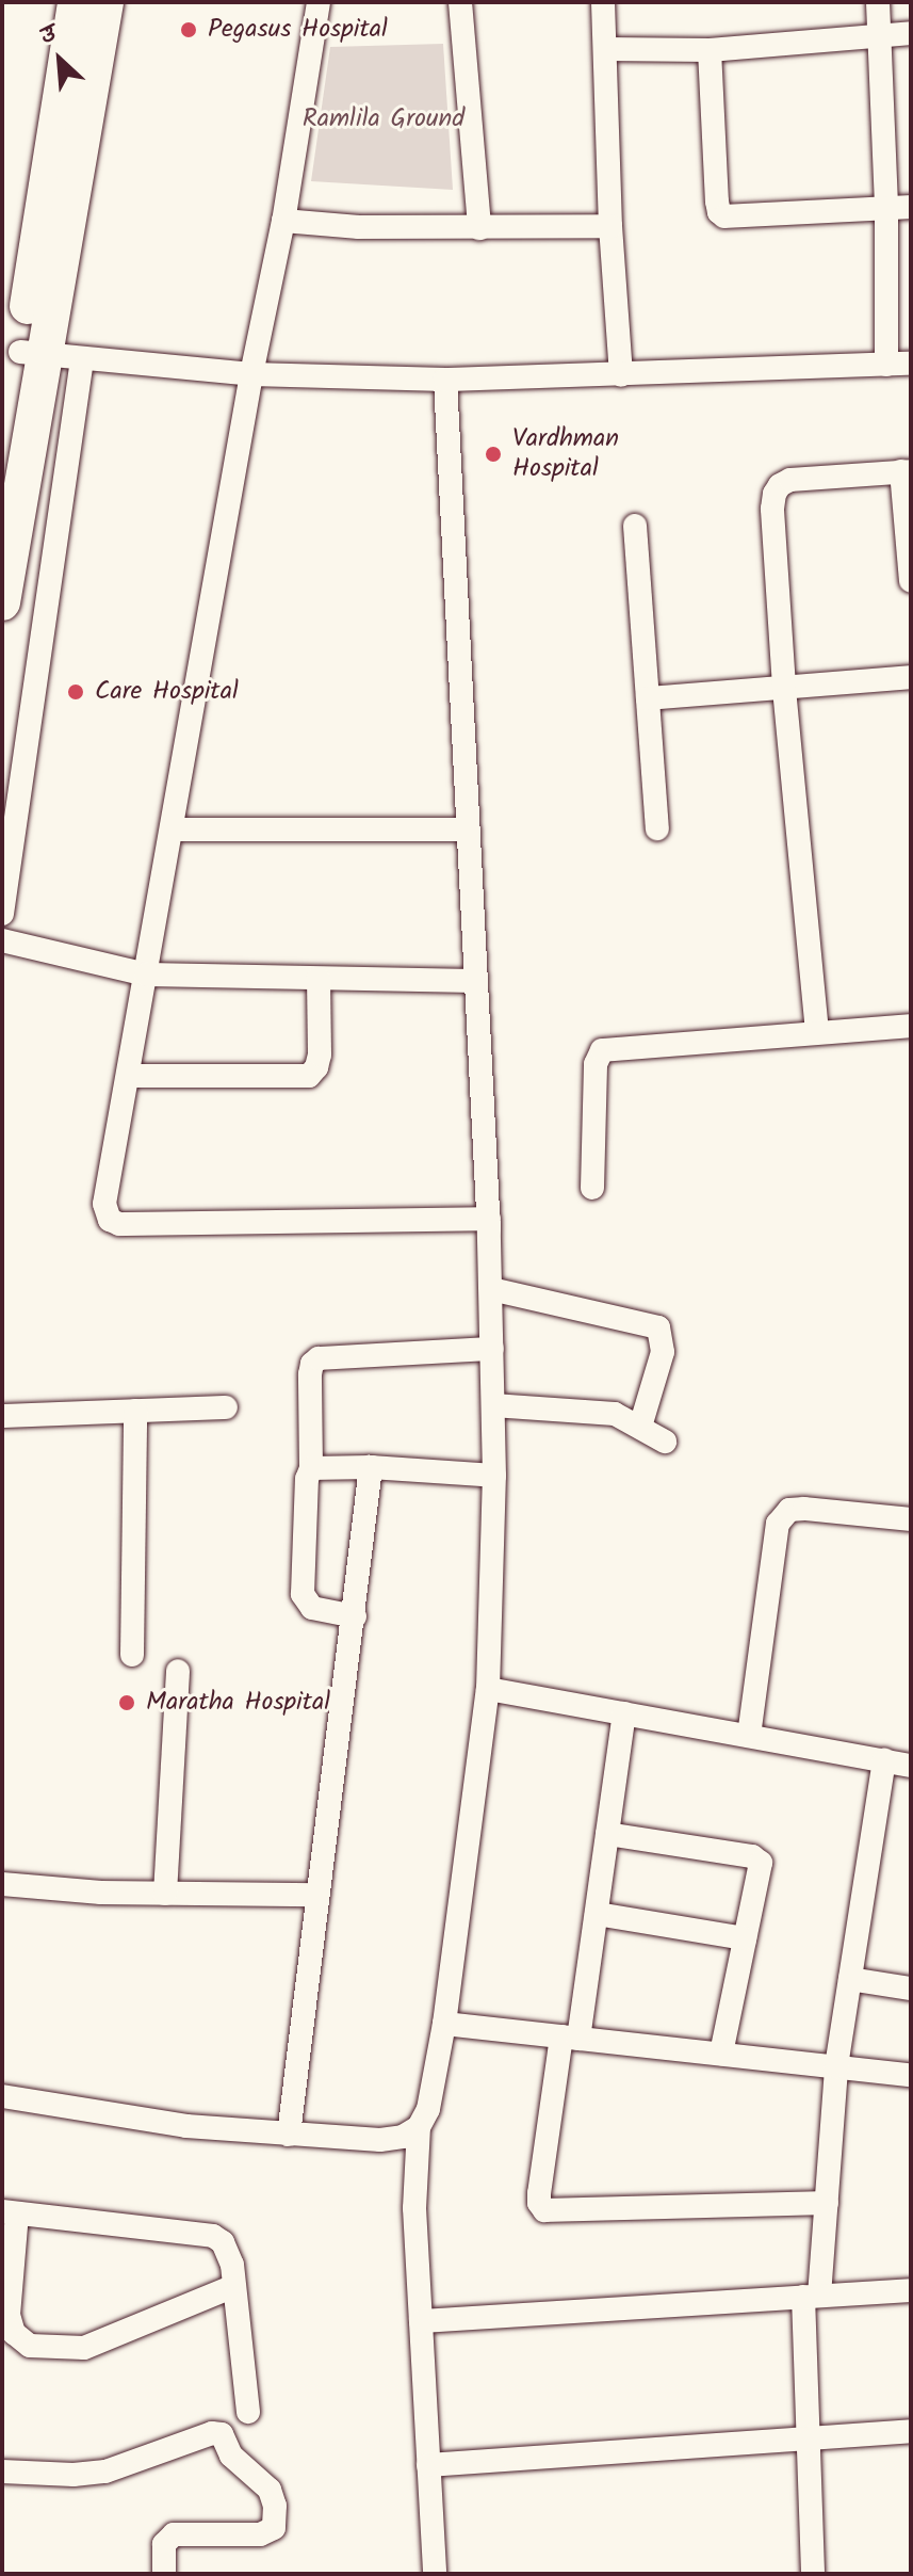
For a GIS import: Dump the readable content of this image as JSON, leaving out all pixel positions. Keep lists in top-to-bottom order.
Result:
{
  "parks": ["Ramlila Ground"],
  "places": [
    "Pegasus Hospital",
    "Vardhman Hospital",
    "Care Hospital",
    "Maratha Hospital"
  ],
  "north": "top left"
}
